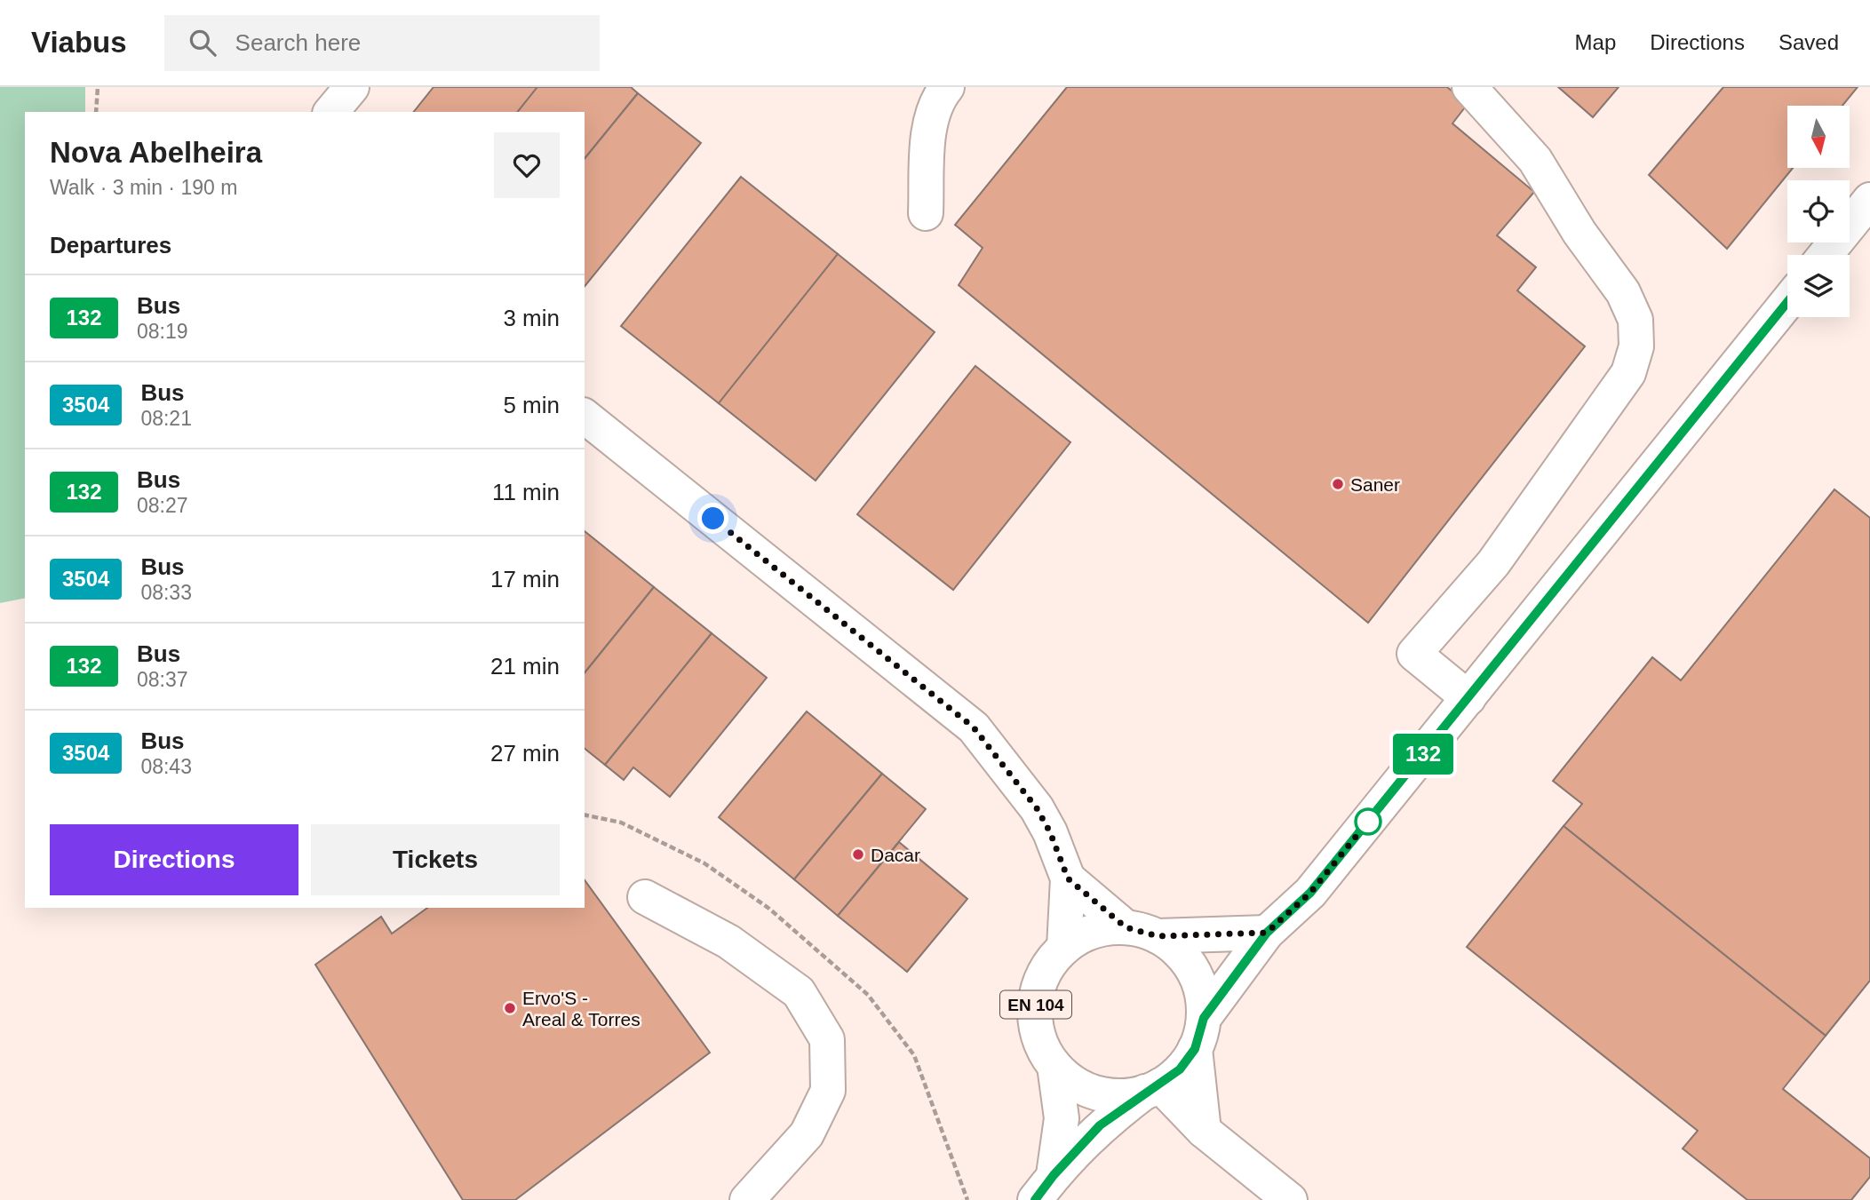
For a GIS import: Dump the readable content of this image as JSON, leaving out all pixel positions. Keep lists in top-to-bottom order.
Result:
{
  "streets": {
    "main road": ["EN 104"]
  },
  "places": ["Saner", "Dacar", "Ervo'S - Areal & Torres"],
  "lines": ["bus line 132"],
  "north": "bottom",
  "page": {
    "header": "Viabus",
    "search": "Search here",
    "nav": ["Map", "Directions", "Saved"],
    "on_map": "132",
    "heading": [
      ["Nova Abelheira", "Walk · 3 min · 190 m"],
      "Departures"
    ],
    "list": [
      {
        "mark": "132",
        "name": "Bus",
        "note": "08:19",
        "value": "3 min"
      },
      {
        "mark": "3504",
        "name": "Bus",
        "note": "08:21",
        "value": "5 min"
      },
      {
        "mark": "132",
        "name": "Bus",
        "note": "08:27",
        "value": "11 min"
      },
      {
        "mark": "3504",
        "name": "Bus",
        "note": "08:33",
        "value": "17 min"
      },
      {
        "mark": "132",
        "name": "Bus",
        "note": "08:37",
        "value": "21 min"
      },
      {
        "mark": "3504",
        "name": "Bus",
        "note": "08:43",
        "value": "27 min"
      }
    ],
    "buttons": ["Directions", "Tickets"]
  }
}
